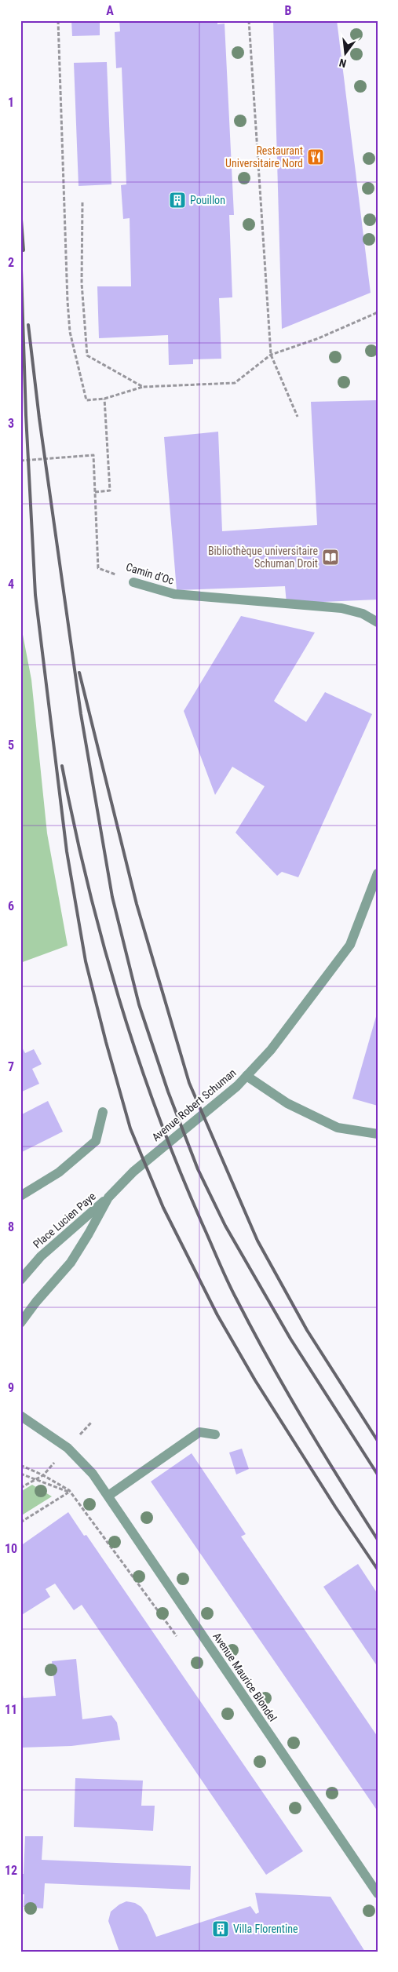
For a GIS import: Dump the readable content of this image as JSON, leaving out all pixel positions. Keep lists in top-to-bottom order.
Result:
{
  "streets": {
    "street": [
      "Camin d’Oc",
      "Avenue Robert Schuman",
      "Place Lucien Paye",
      "Avenue Maurice Blondel"
    ]
  },
  "crossings": [
    ["Avenue Robert Schuman", "Place Lucien Paye"]
  ],
  "places": {
    "restaurant": ["Restaurant Universitaire Nord"],
    "building": ["Pouillon", "Villa Florentine"],
    "library": ["Bibliothèque universitaire Schuman Droit"]
  },
  "north": "bottom",
  "grid": {
    "columns": ["A", "B"],
    "rows": [
      "1",
      "2",
      "3",
      "4",
      "5",
      "6",
      "7",
      "8",
      "9",
      "10",
      "11",
      "12"
    ]
  }
}
